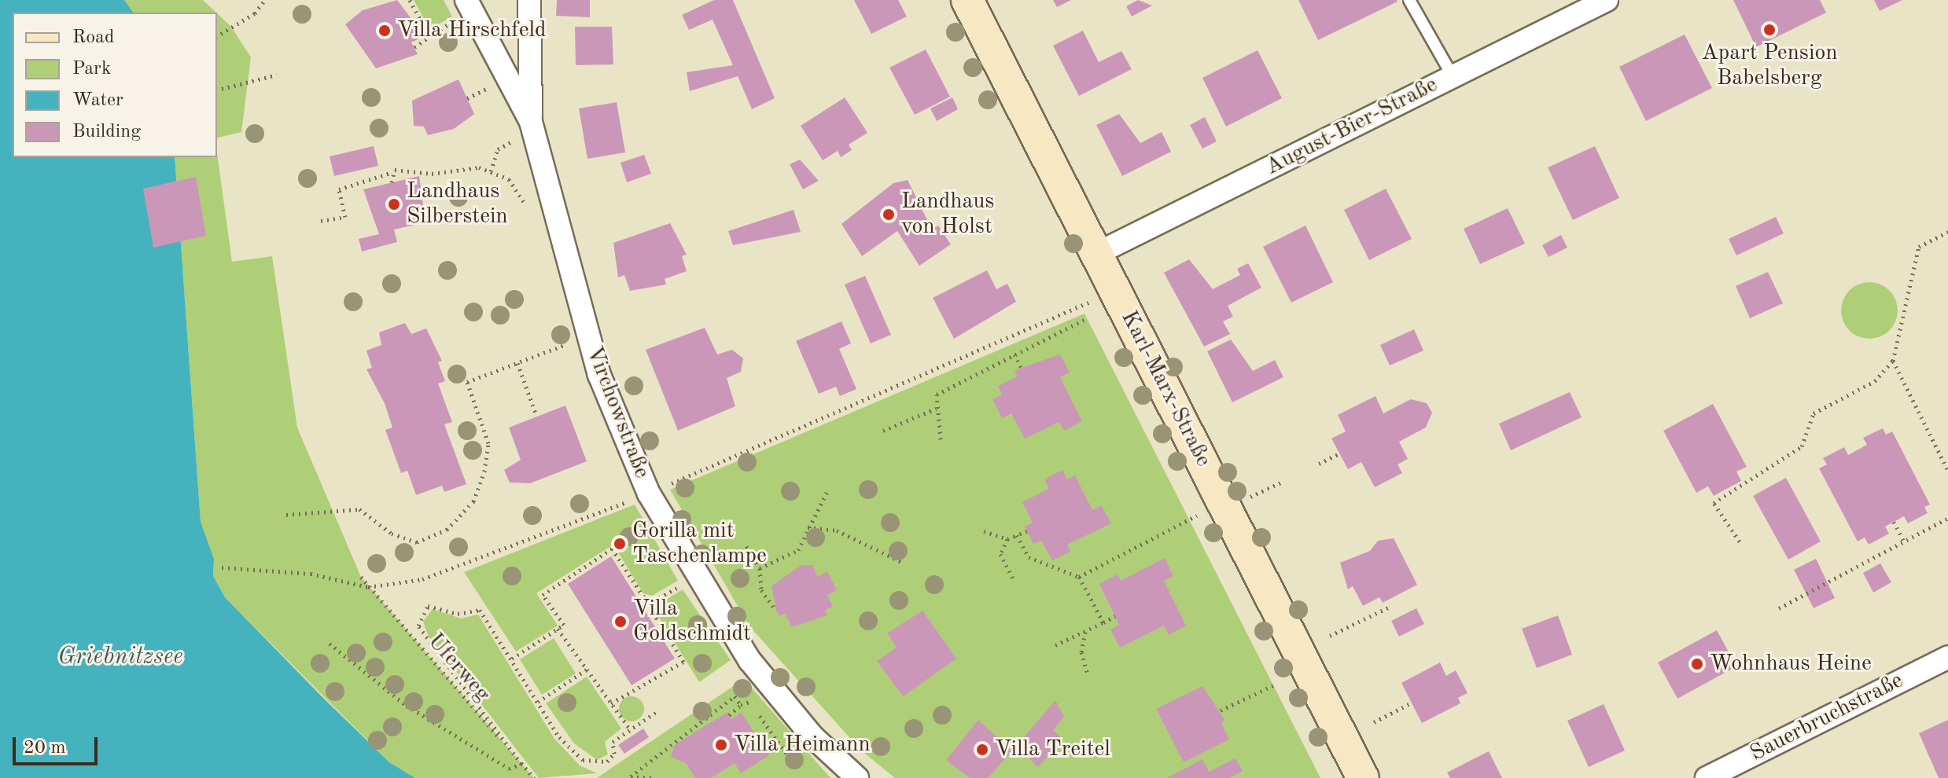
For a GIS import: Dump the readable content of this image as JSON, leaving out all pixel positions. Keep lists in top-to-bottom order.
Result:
{
  "streets": {
    "street": [
      "August-Bier-Straße",
      "Karl-Marx-Straße",
      "Virchowstraße",
      "Sauerbruchstraße"
    ],
    "path": ["Uferweg"]
  },
  "crossings": [
    ["August-Bier-Straße", "Karl-Marx-Straße"]
  ],
  "water": ["Griebnitzsee"],
  "places": [
    "Apart Pension Babelsberg",
    "Villa Hirschfeld",
    "Landhaus Silberstein",
    "Landhaus von Holst",
    "Gorilla mit Taschenlampe",
    "Villa Goldschmidt",
    "Wohnhaus Heine",
    "Villa Heimann",
    "Villa Treitel"
  ],
  "legend": [
    "Road",
    "Park",
    "Water",
    "Building"
  ],
  "scale_bar": "20 m"
}
